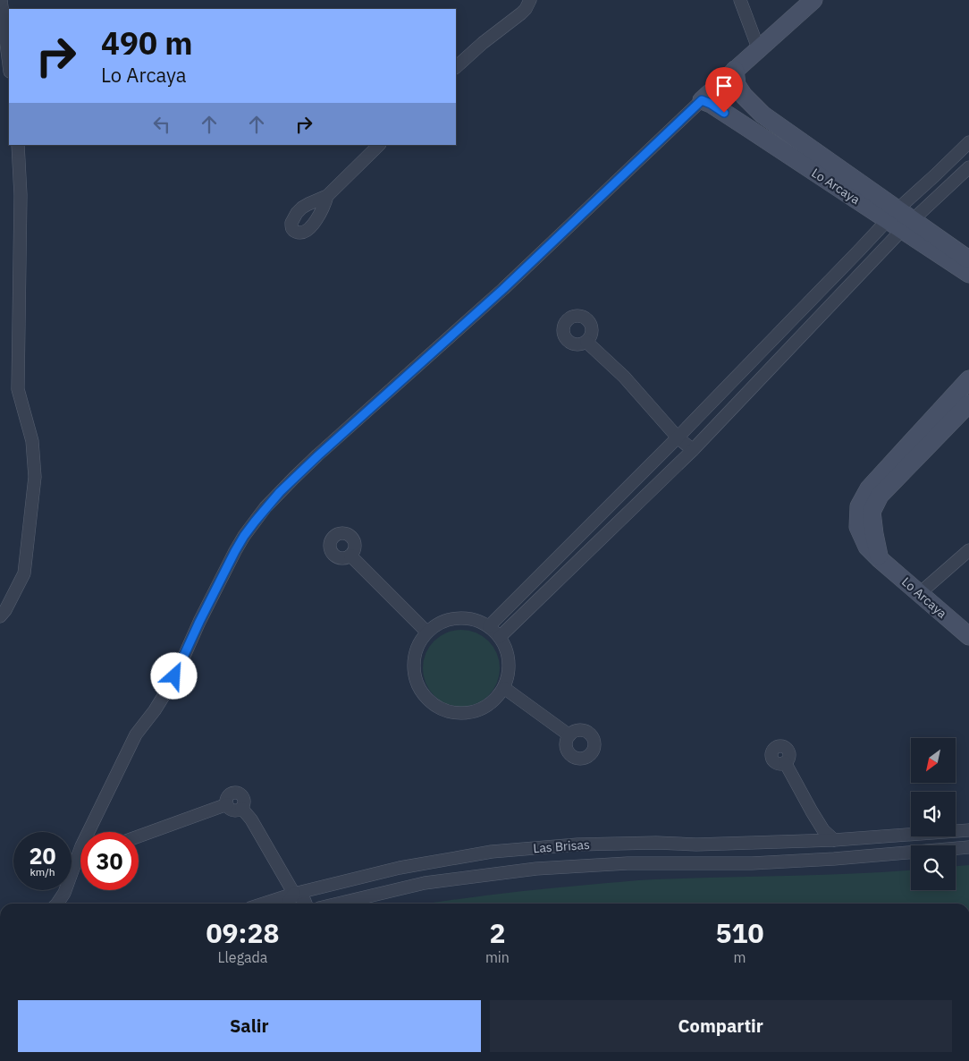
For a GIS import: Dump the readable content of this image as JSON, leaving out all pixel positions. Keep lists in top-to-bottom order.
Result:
{
  "streets": {
    "street": ["Lo Arcaya", "Las Brisas"]
  },
  "north": "bottom left",
  "page": {
    "turn": ["490 m", "Lo Arcaya"],
    "speed": "20 km/h",
    "limit": "30",
    "eta": [
      "09:28",
      "Llegada",
      "2",
      "min",
      "510",
      "m"
    ],
    "buttons": ["Salir", "Compartir"]
  }
}
